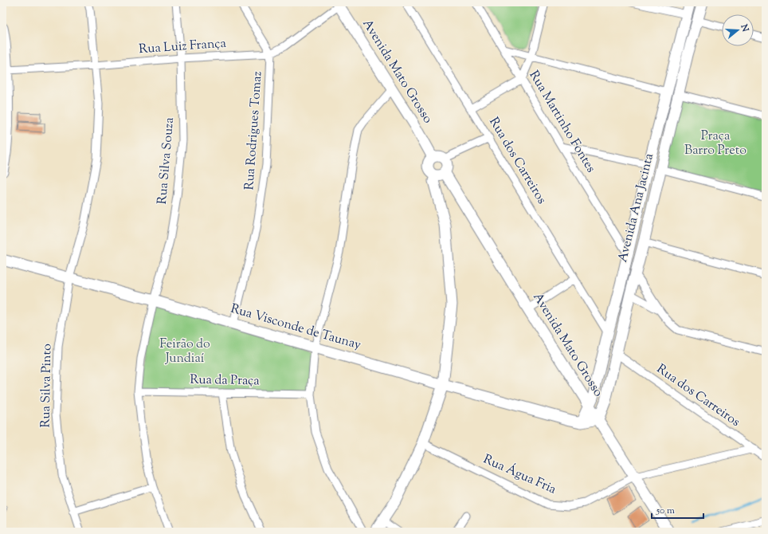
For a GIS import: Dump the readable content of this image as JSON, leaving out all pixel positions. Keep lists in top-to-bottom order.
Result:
{
  "streets": {
    "main road": ["Avenida Mato Grosso", "Avenida Ana Jacinta", "Rua Visconde de Taunay"],
    "street": [
      "Rua Luiz França",
      "Rua Martinho Fontes",
      "Rua Rodrigues Tomaz",
      "Rua Silva Souza",
      "Rua dos Carreiros",
      "Rua da Praça",
      "Rua Silva Pinto",
      "Rua Água Fria"
    ]
  },
  "crossings": [
    ["Rua Luiz França", "Avenida Mato Grosso"],
    ["Rua Luiz França", "Rua Rodrigues Tomaz"],
    ["Rua Luiz França", "Rua Silva Souza"],
    ["Rua Luiz França", "Rua Silva Pinto"],
    ["Avenida Mato Grosso", "Avenida Ana Jacinta"],
    ["Avenida Mato Grosso", "Rua Visconde de Taunay"],
    ["Avenida Mato Grosso", "Rua Água Fria"],
    ["Rua Martinho Fontes", "Avenida Ana Jacinta"],
    ["Rua Rodrigues Tomaz", "Rua Visconde de Taunay"],
    ["Rua Silva Souza", "Rua Visconde de Taunay"],
    ["Rua Silva Souza", "Rua da Praça"],
    ["Rua dos Carreiros", "Avenida Ana Jacinta"],
    ["Rua dos Carreiros", "Rua Água Fria"],
    ["Avenida Ana Jacinta", "Rua Visconde de Taunay"],
    ["Rua Visconde de Taunay", "Rua Silva Pinto"]
  ],
  "parks": ["Praça Barro Preto", "Feirão do Jundiaí"],
  "scale_bar": "50 m",
  "north": "right"
}
